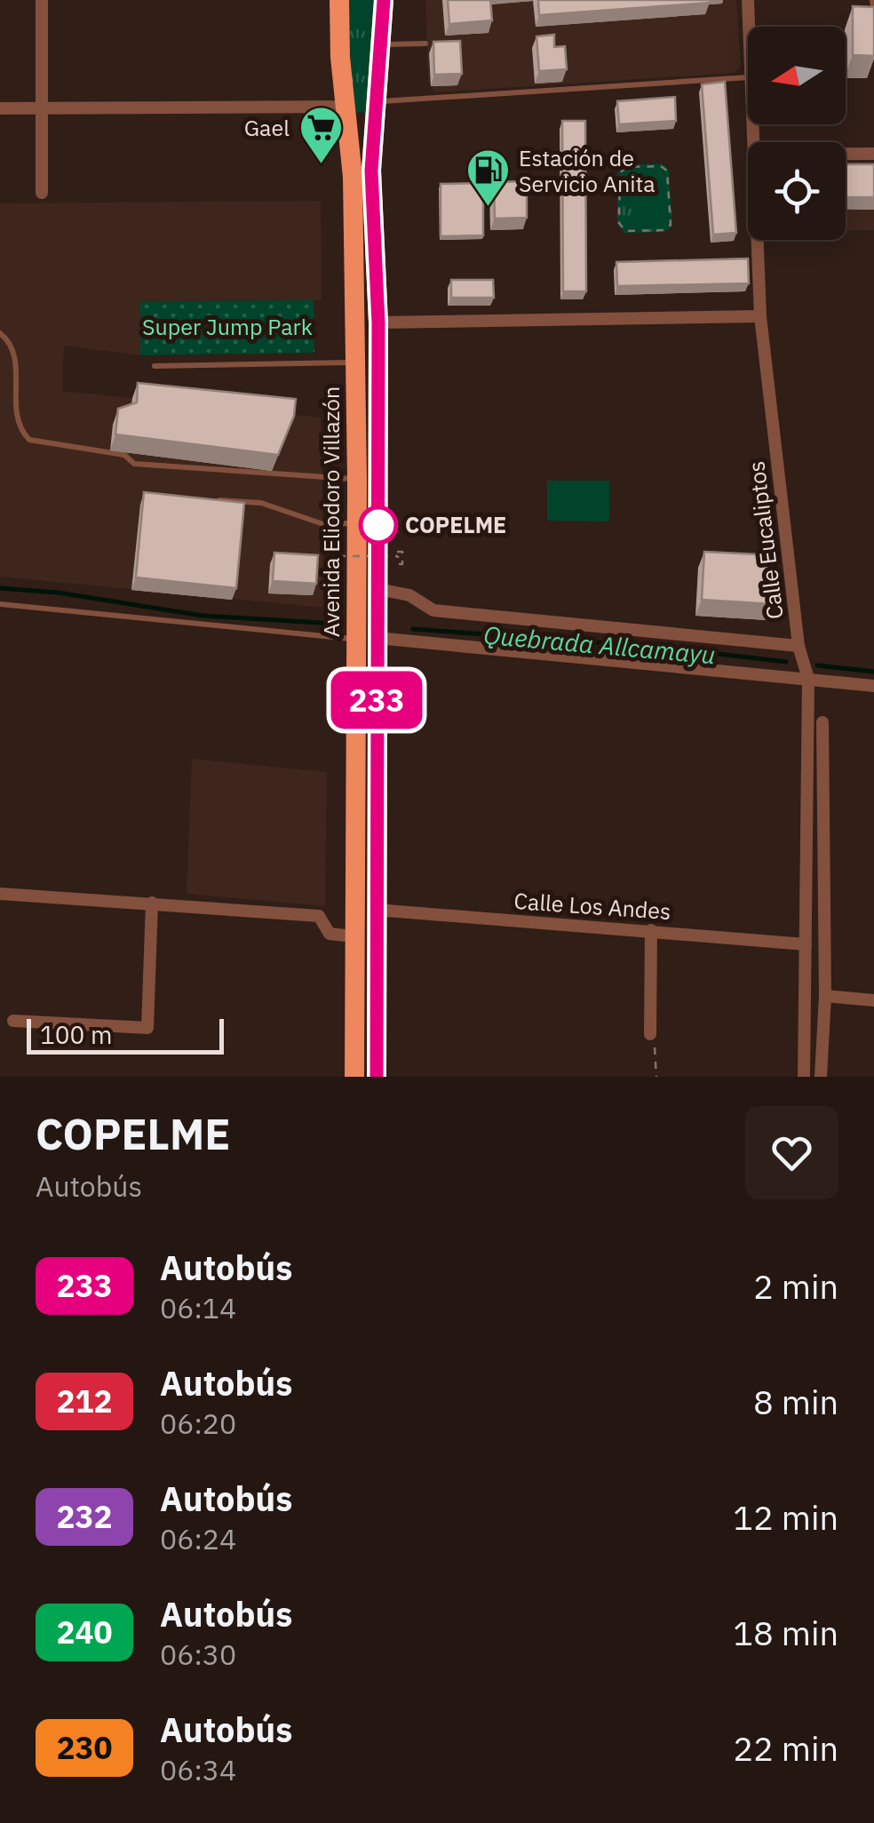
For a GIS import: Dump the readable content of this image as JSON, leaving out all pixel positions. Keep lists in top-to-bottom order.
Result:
{
  "streets": {
    "highway": ["Avenida Eliodoro Villazón"],
    "street": ["Calle Eucaliptos", "Calle Los Andes"]
  },
  "crossings": [
    ["Avenida Eliodoro Villazón", "Calle Los Andes"],
    ["Calle Eucaliptos", "Calle Los Andes"]
  ],
  "water": ["Quebrada Allcamayu"],
  "parks": ["Super Jump Park"],
  "places": {
    "supermarket": ["Gael"],
    "fuel station": ["Estación de Servicio Anita"],
    "other": ["COPELME"]
  },
  "lines": ["bus line 233"],
  "scale_bar": "100 m",
  "north": "left",
  "page": {
    "on_map": "233",
    "scale": "100 m",
    "heading": ["COPELME", "Autobús"],
    "list": [
      {
        "mark": "233",
        "name": "Autobús",
        "note": "06:14",
        "value": "2 min"
      },
      {
        "mark": "212",
        "name": "Autobús",
        "note": "06:20",
        "value": "8 min"
      },
      {
        "mark": "232",
        "name": "Autobús",
        "note": "06:24",
        "value": "12 min"
      },
      {
        "mark": "240",
        "name": "Autobús",
        "note": "06:30",
        "value": "18 min"
      },
      {
        "mark": "230",
        "name": "Autobús",
        "note": "06:34",
        "value": "22 min"
      }
    ]
  }
}
